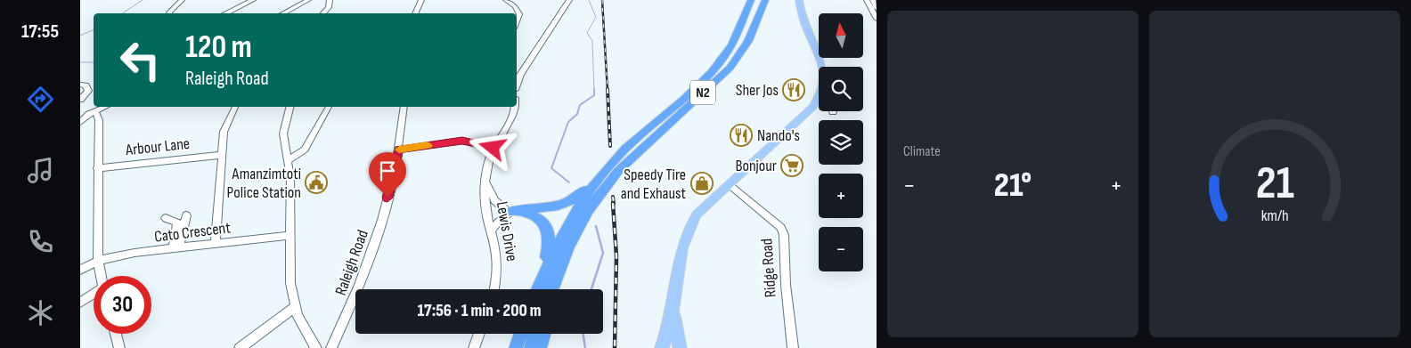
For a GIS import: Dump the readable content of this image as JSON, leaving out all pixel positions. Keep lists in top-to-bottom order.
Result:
{
  "streets": {
    "highway": ["N2"],
    "street": [
      "Arbour Lane",
      "Lewis Drive",
      "Cato Crescent",
      "Raleigh Road",
      "Ridge Road"
    ]
  },
  "places": {
    "restaurant": ["Sher Jos", "Nando's"],
    "supermarket": ["Bonjour"],
    "public building": ["Amanzimtoti Police Station"],
    "shop": ["Speedy Tire and Exhaust"]
  },
  "north": "top",
  "page": {
    "tabs": "17:55",
    "tile": "Climate",
    "map_buttons": ["+", "−"],
    "turn": ["120 m", "Raleigh Road"],
    "heat": ["−", "21°", "+"],
    "limit": "30",
    "trip": "17:56 · 1 min · 200 m",
    "gauge": ["21", "km/h"]
  }
}
